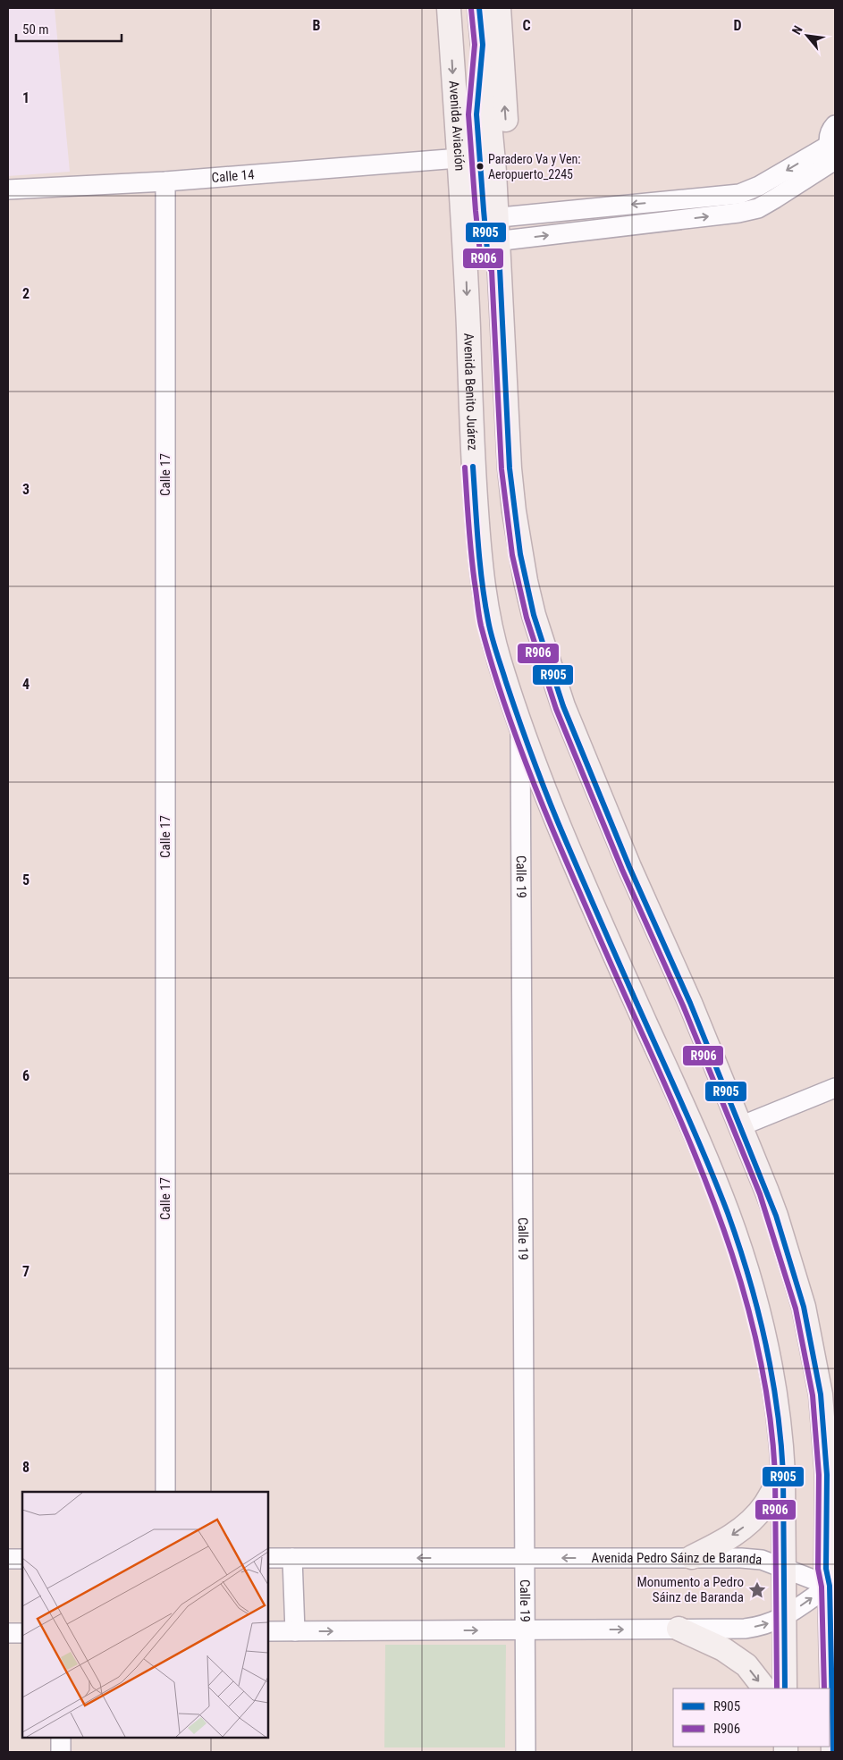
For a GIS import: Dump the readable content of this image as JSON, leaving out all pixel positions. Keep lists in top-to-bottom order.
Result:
{
  "streets": {
    "main road": ["Avenida Aviación", "Avenida Benito Juárez"],
    "street": [
      "Calle 14",
      "Calle 17",
      "Calle 19",
      "Avenida Pedro Sáinz de Baranda"
    ]
  },
  "crossings": [
    ["Avenida Aviación", "Calle 14"],
    ["Avenida Aviación", "Avenida Benito Juárez"],
    ["Calle 14", "Calle 17"],
    ["Avenida Benito Juárez", "Calle 19"],
    ["Avenida Benito Juárez", "Avenida Pedro Sáinz de Baranda"],
    ["Calle 19", "Avenida Pedro Sáinz de Baranda"]
  ],
  "places": {
    "other": ["Paradero Va y Ven: Aeropuerto_2245"],
    "place": ["Monumento a Pedro Sáinz de Baranda"]
  },
  "lines": ["transit line R905", "transit line R906"],
  "legend": ["R905", "R906"],
  "scale_bar": "50 m",
  "north": "top left",
  "grid": {
    "columns": ["B", "C", "D"],
    "rows": [
      "1",
      "2",
      "3",
      "4",
      "5",
      "6",
      "7",
      "8"
    ]
  }
}
